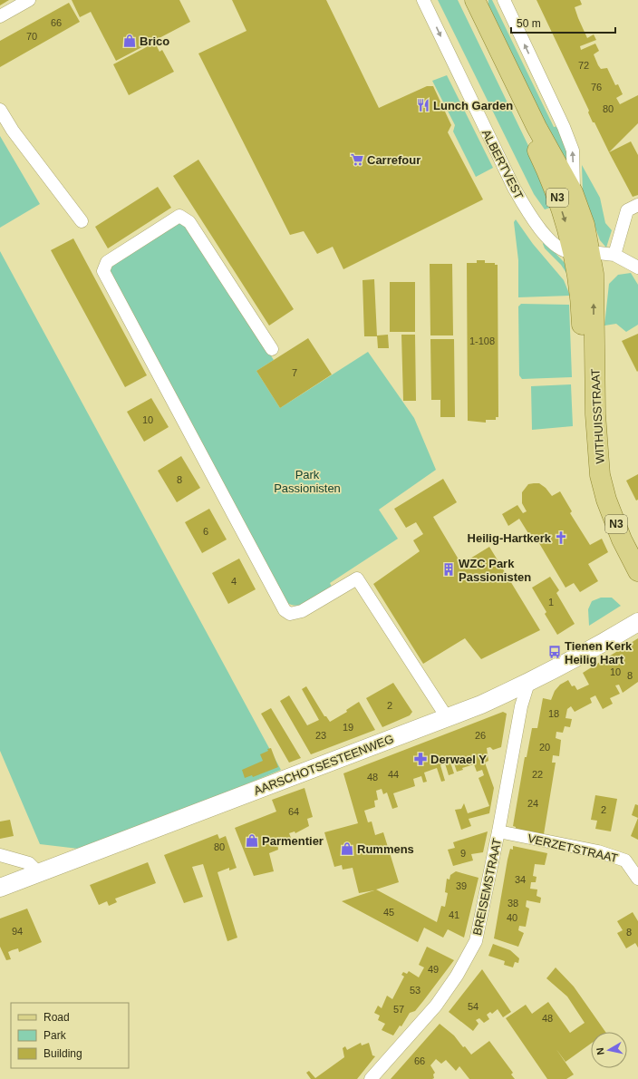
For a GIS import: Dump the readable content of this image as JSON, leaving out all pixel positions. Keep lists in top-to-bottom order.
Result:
{
  "streets": {
    "main road": ["N3", "WITHUISSTRAAT", "AARSCHOTSESTEENWEG"],
    "street": ["ALBERTVEST", "VERZETSTRAAT", "BREISEMSTRAAT"]
  },
  "crossings": [
    ["ALBERTVEST", "N3"],
    ["ALBERTVEST", "WITHUISSTRAAT"],
    ["N3", "WITHUISSTRAAT"],
    ["AARSCHOTSESTEENWEG", "BREISEMSTRAAT"],
    ["VERZETSTRAAT", "BREISEMSTRAAT"]
  ],
  "parks": ["Park Passionisten"],
  "places": {
    "shop": ["Brico", "Parmentier", "Rummens"],
    "restaurant": ["Lunch Garden"],
    "supermarket": ["Carrefour"],
    "church": ["Heilig-Hartkerk"],
    "building": ["WZC Park Passionisten"],
    "bus stop": ["Tienen Kerk Heilig Hart"],
    "pharmacy": ["Derwael Y"]
  },
  "house_numbers": [
    "66",
    "70",
    "72",
    "76",
    "80",
    "1-108",
    "7",
    "10",
    "8",
    "6",
    "4",
    "1",
    "10",
    "8",
    "2",
    "18",
    "19",
    "23",
    "26",
    "20",
    "44",
    "22",
    "48",
    "24",
    "2",
    "64",
    "80",
    "9",
    "34",
    "39",
    "38",
    "45",
    "41",
    "40",
    "94",
    "8",
    "49",
    "53",
    "54",
    "57",
    "48",
    "66"
  ],
  "legend": ["Road", "Park", "Building"],
  "scale_bar": "50 m",
  "north": "left"
}
